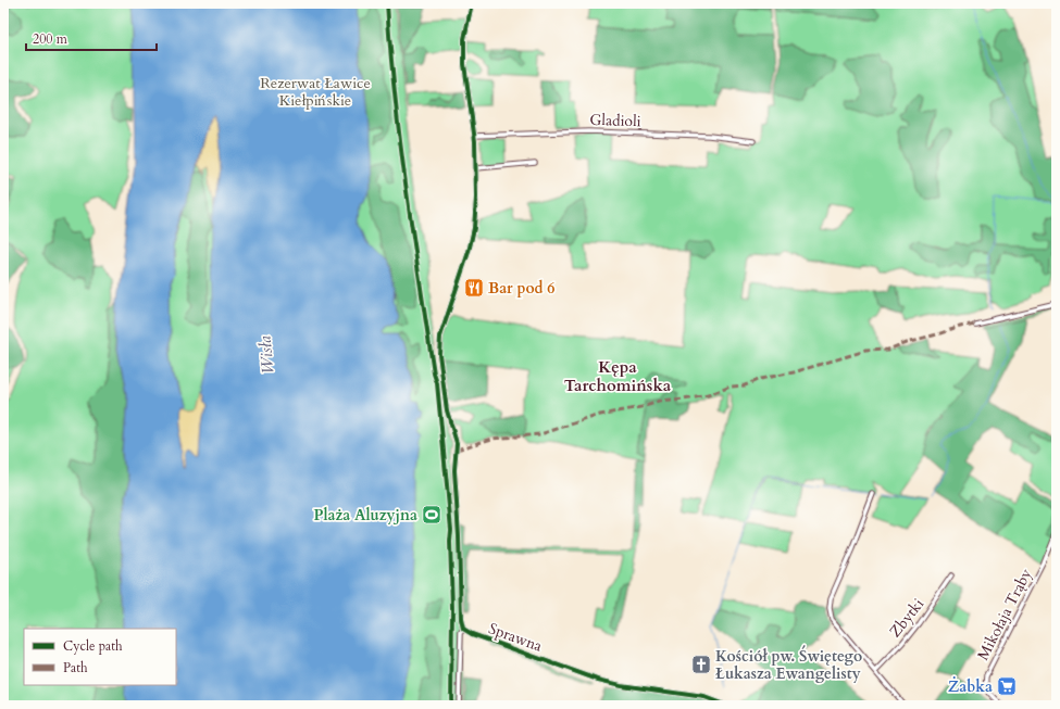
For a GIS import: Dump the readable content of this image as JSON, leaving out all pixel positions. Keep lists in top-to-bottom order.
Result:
{
  "streets": {
    "street": [
      "Gladioli",
      "Mikołaja Trąby",
      "Zbytki",
      "Sprawna"
    ]
  },
  "districts": ["Kępa Tarchomińska"],
  "water": ["Wisła"],
  "parks": ["Rezerwat Ławice Kiełpińskie"],
  "places": {
    "restaurant": ["Bar pod 6"],
    "sports": ["Plaża Aluzyjna"],
    "church": ["Kościół pw. Świętego Łukasza Ewangelisty"],
    "supermarket": ["Żabka"]
  },
  "legend": ["Cycle path", "Path"],
  "scale_bar": "200 m"
}
